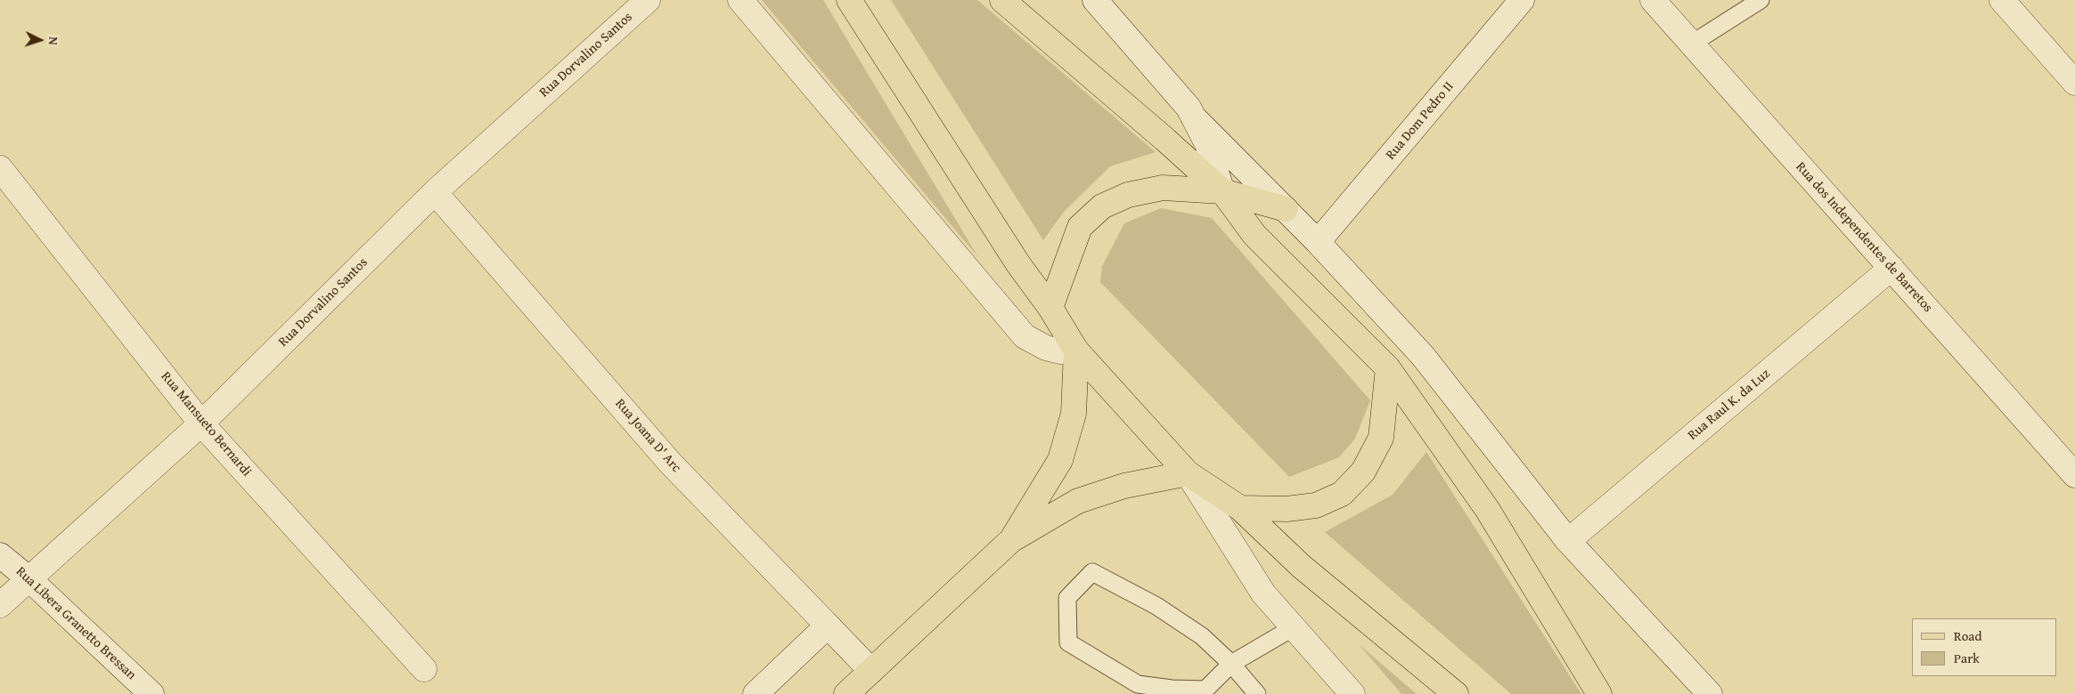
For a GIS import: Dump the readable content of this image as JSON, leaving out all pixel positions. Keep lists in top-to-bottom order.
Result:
{
  "streets": {
    "street": [
      "Rua Dorvalino Santos",
      "Rua Dom Pedro II",
      "Rua dos Independentes de Barretos",
      "Rua Raul K. da Luz",
      "Rua Mansueto Bernardi",
      "Rua Joana D' Arc",
      "Rua Libera Granetto Bressan"
    ]
  },
  "crossings": [
    ["Rua Dorvalino Santos", "Rua Mansueto Bernardi"],
    ["Rua Dorvalino Santos", "Rua Joana D' Arc"],
    ["Rua Dorvalino Santos", "Rua Libera Granetto Bressan"],
    ["Rua dos Independentes de Barretos", "Rua Raul K. da Luz"]
  ],
  "legend": ["Road", "Park"],
  "north": "right"
}
